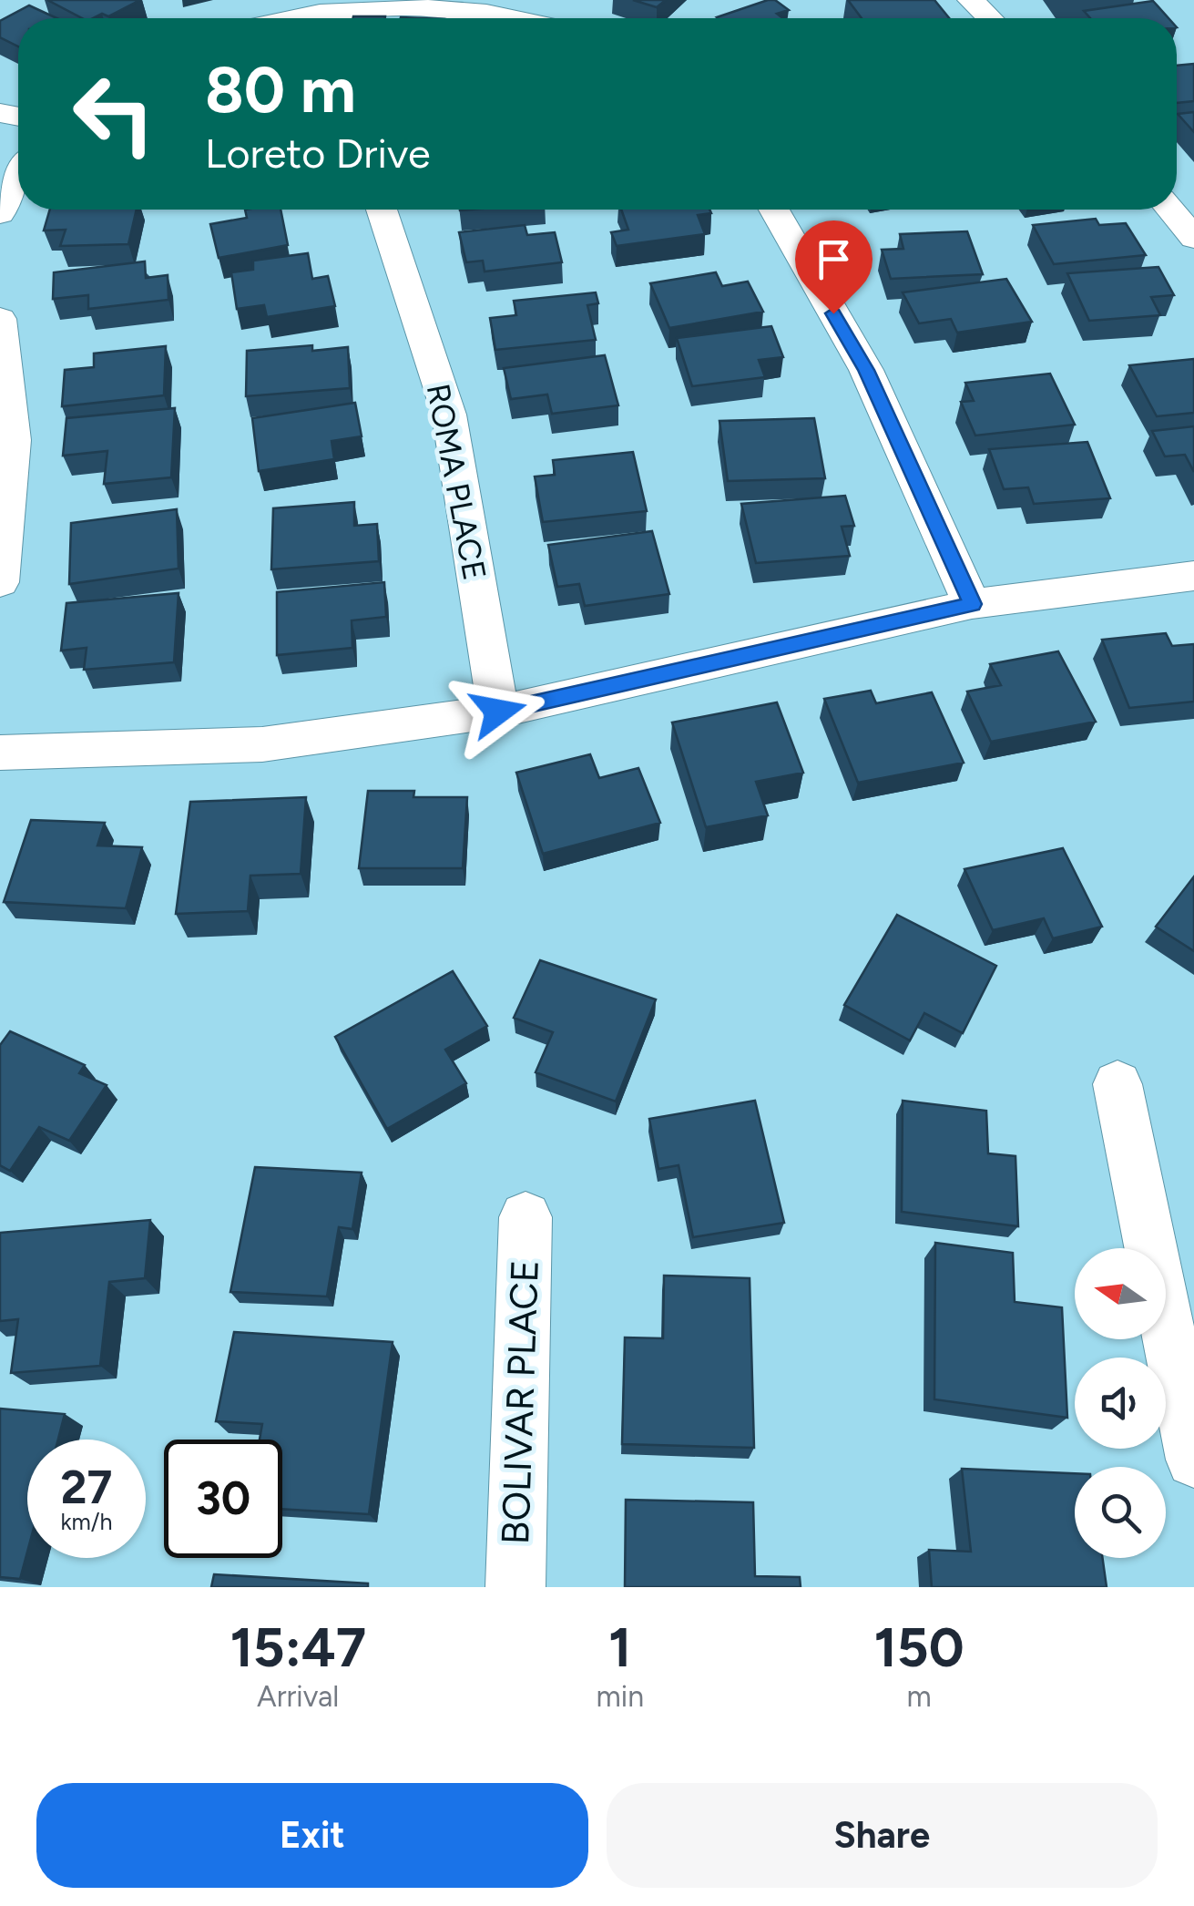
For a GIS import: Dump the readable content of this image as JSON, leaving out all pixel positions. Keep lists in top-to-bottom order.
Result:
{
  "streets": {
    "street": ["ROMA PLACE", "BOLIVAR PLACE"]
  },
  "north": "left",
  "page": {
    "turn": ["80 m", "Loreto Drive"],
    "speed": "27 km/h",
    "limit": "30",
    "eta": [
      "15:47",
      "Arrival",
      "1",
      "min",
      "150",
      "m"
    ],
    "buttons": ["Exit", "Share"]
  }
}
